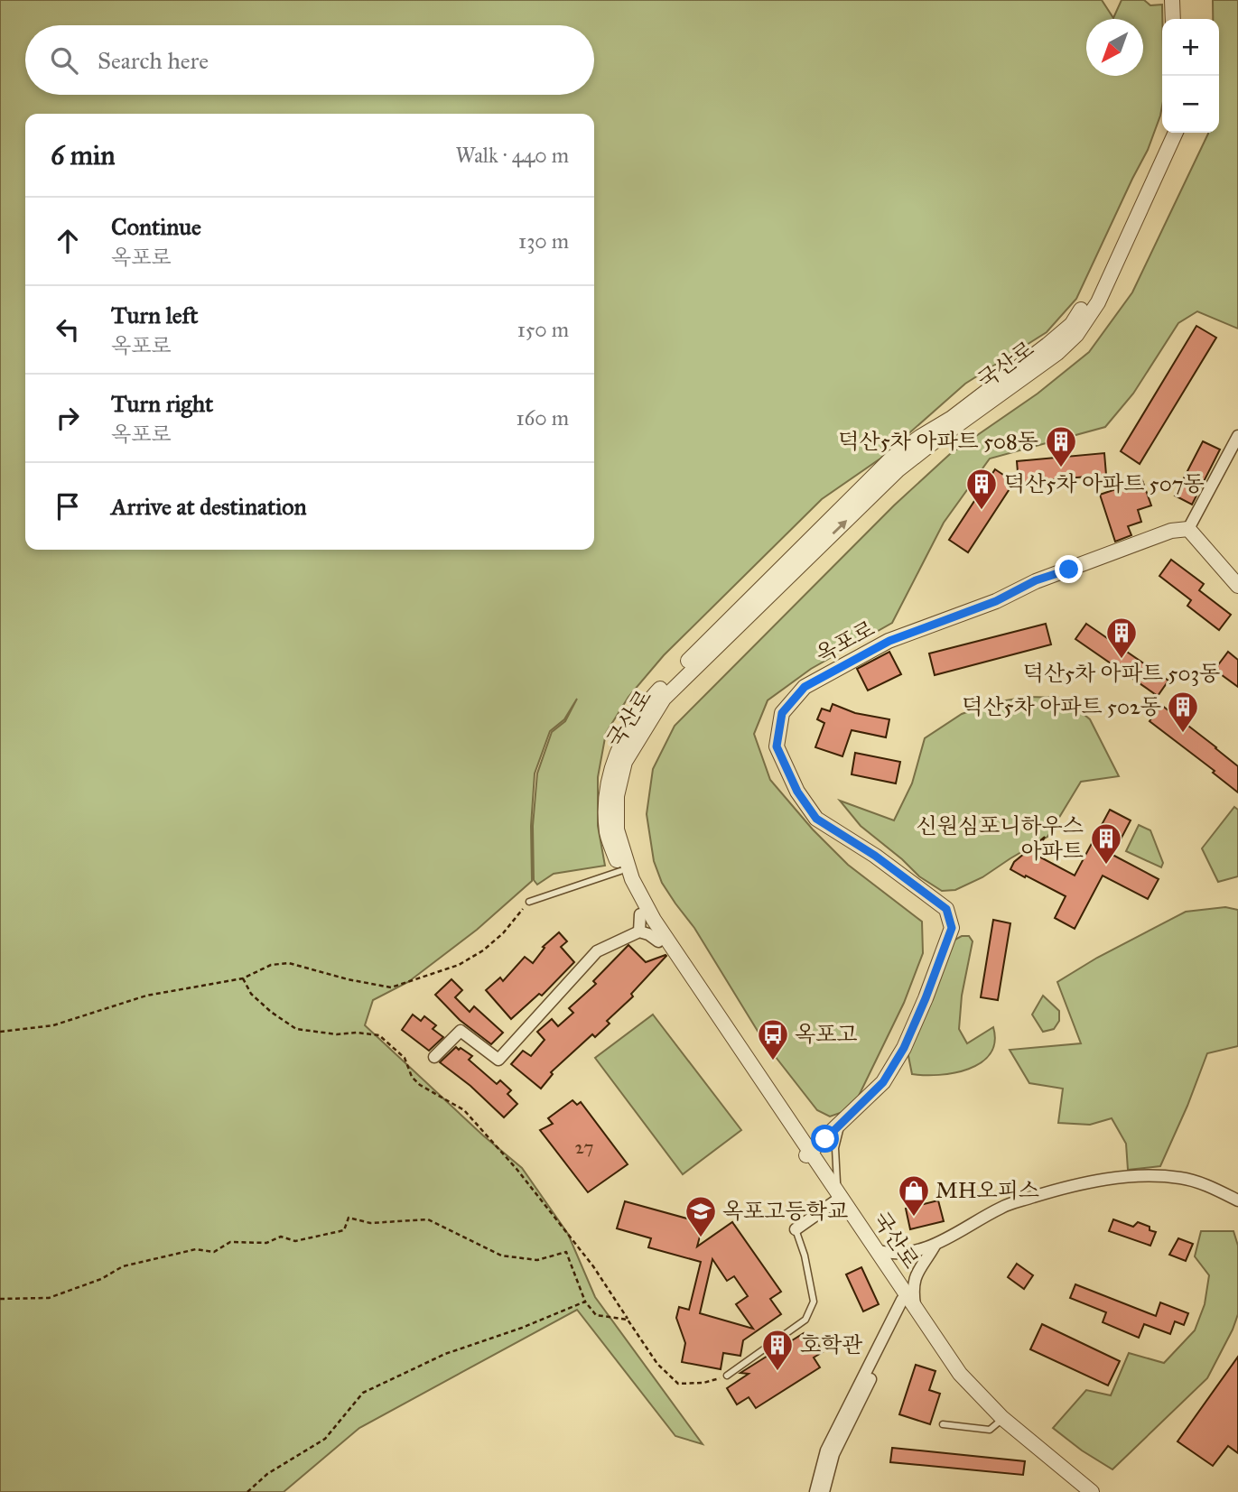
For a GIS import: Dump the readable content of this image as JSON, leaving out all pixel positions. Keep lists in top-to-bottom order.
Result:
{
  "streets": {
    "street": ["국산로", "옥포로"]
  },
  "crossings": [
    ["국산로", "옥포로"]
  ],
  "places": {
    "building": [
      "덕산5차 아파트 508동",
      "덕산5차 아파트 507동",
      "덕산5차 아파트 503동",
      "덕산5차 아파트 502동",
      "신원심포니하우스 아파트",
      "호학관"
    ],
    "bus stop": ["옥포고"],
    "shop": ["MH오피스"],
    "school or university": ["옥포고등학교"]
  },
  "house_numbers": ["27"],
  "north": "bottom left",
  "page": {
    "map_buttons": ["+", "−"],
    "search": "Search here",
    "heading": ["6 min", "Walk · 440 m"],
    "list": [
      ["Continue", "옥포로", "130 m"],
      ["Turn left", "옥포로", "150 m"],
      ["Turn right", "옥포로", "160 m"],
      "Arrive at destination"
    ]
  }
}
